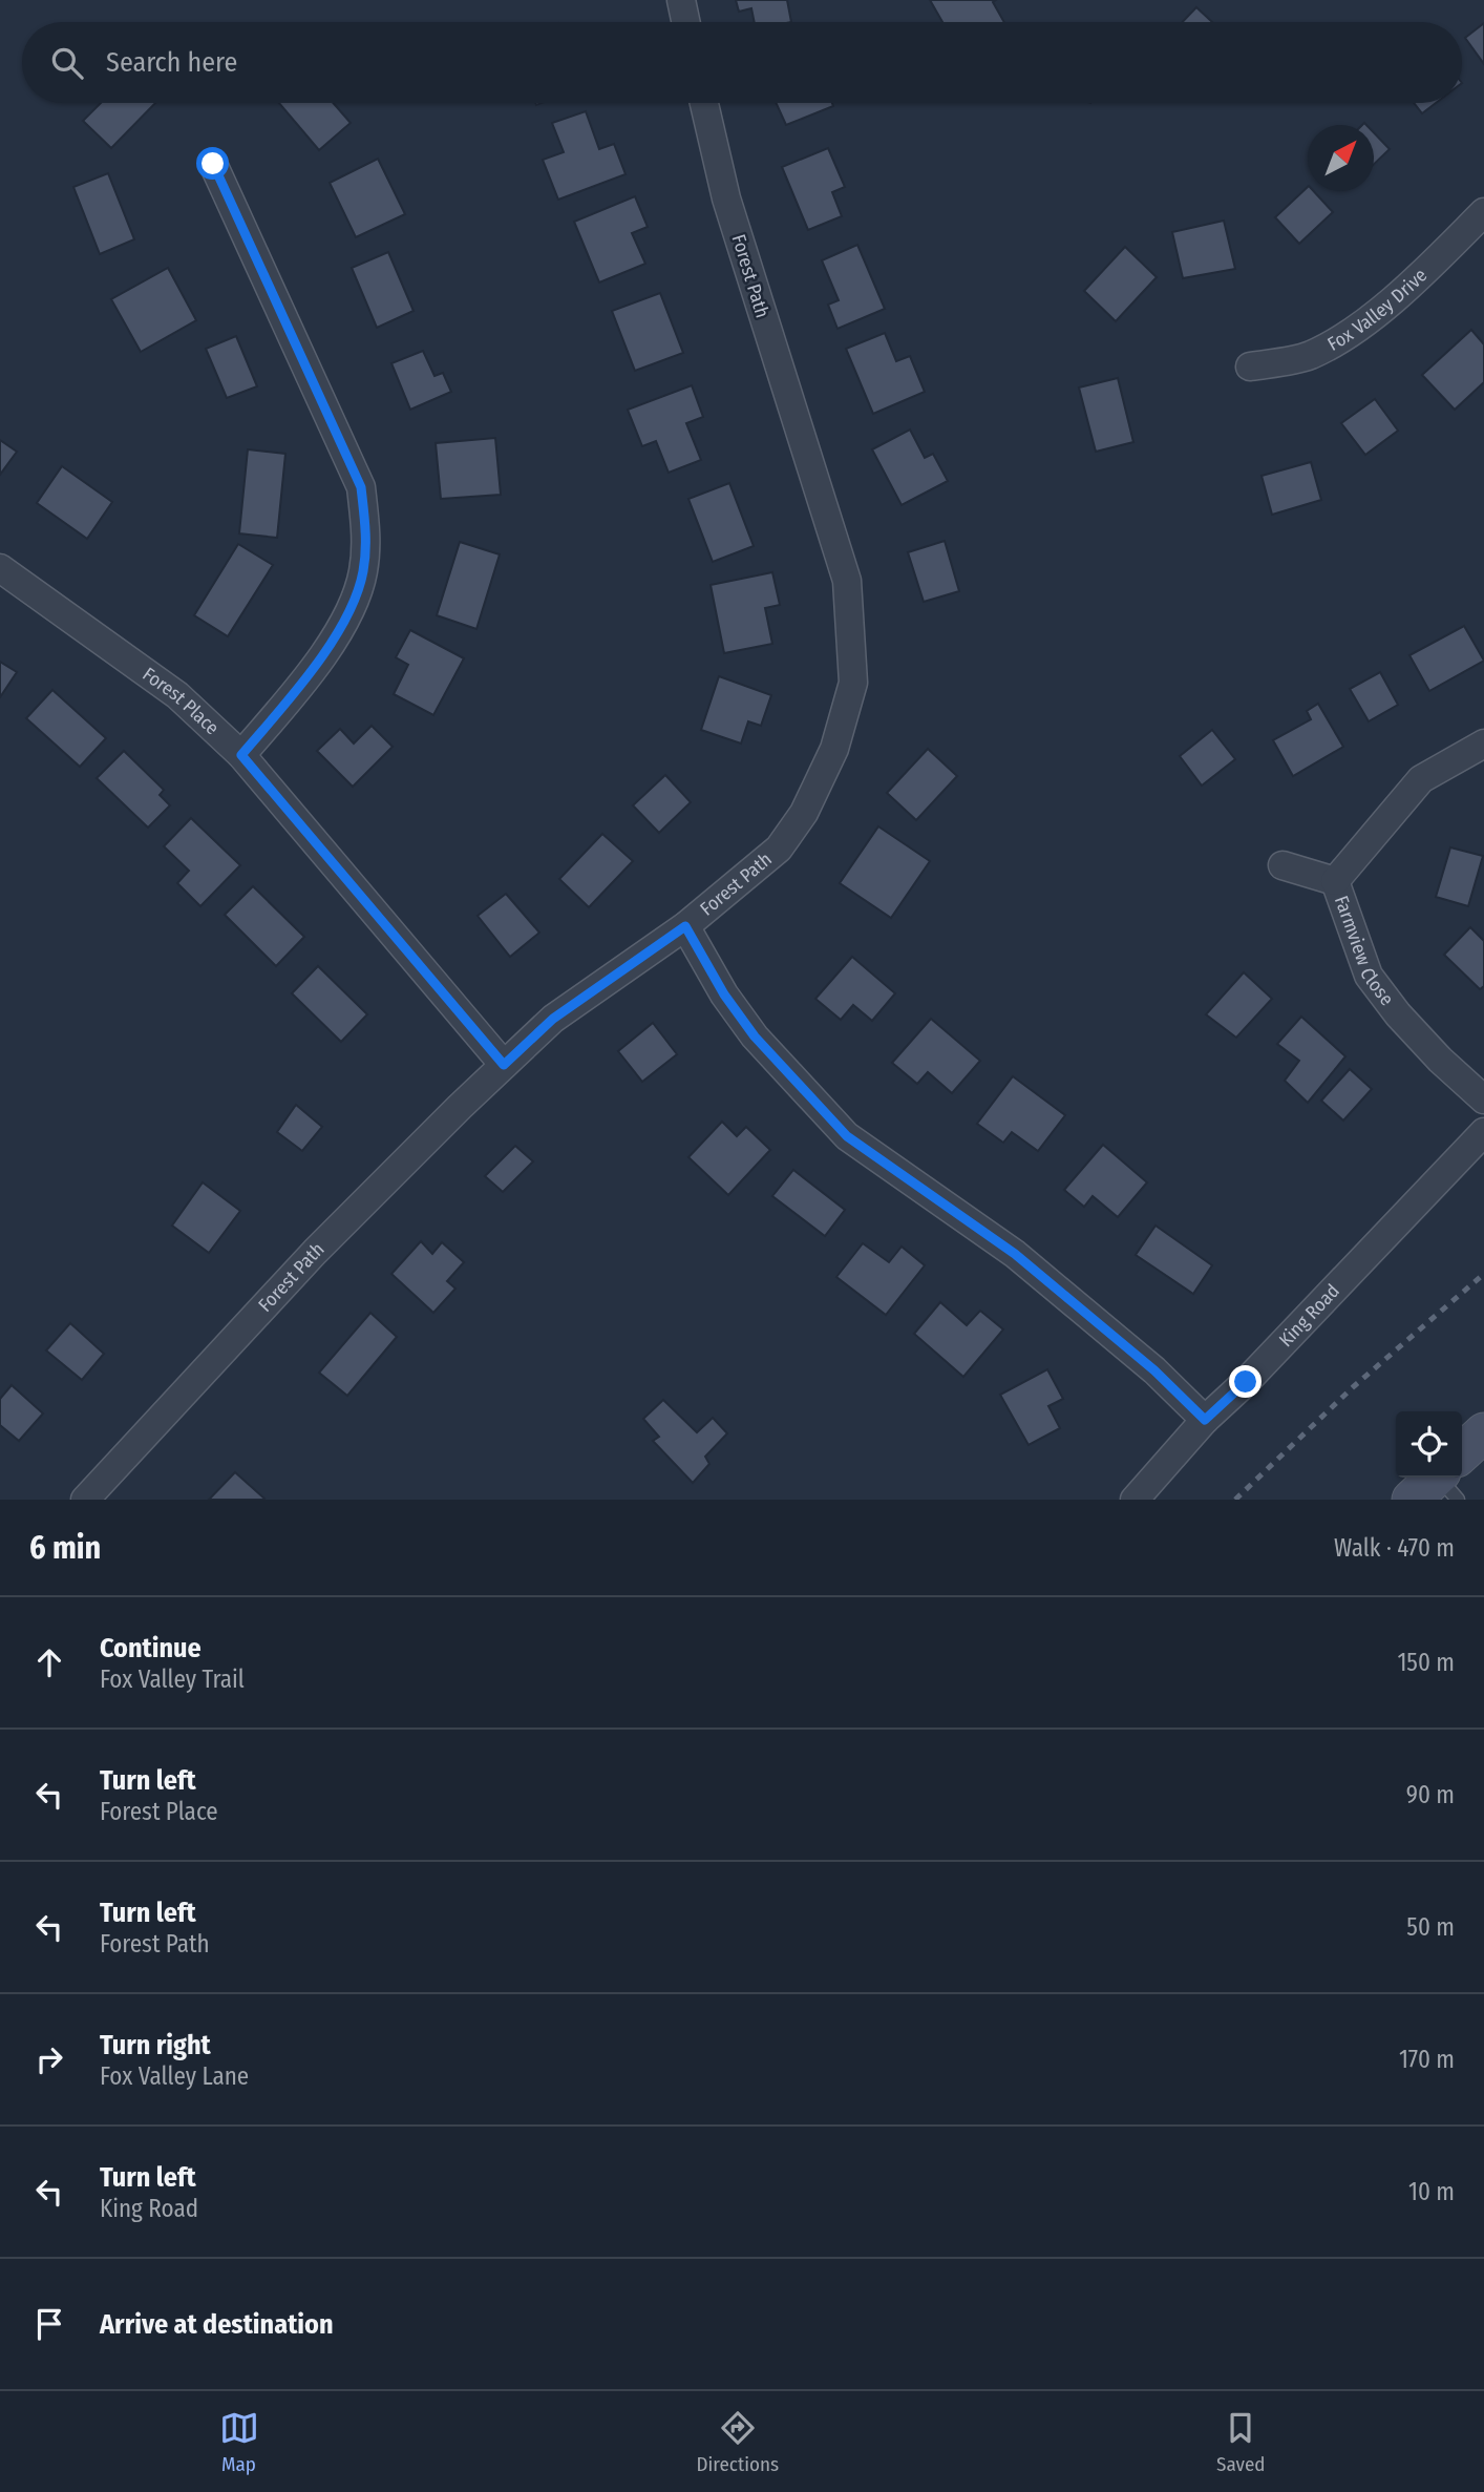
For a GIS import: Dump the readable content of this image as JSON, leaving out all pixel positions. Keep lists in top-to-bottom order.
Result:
{
  "streets": {
    "street": [
      "Forest Path",
      "Fox Valley Drive",
      "Forest Place",
      "Farmview Close",
      "King Road"
    ]
  },
  "crossings": [
    ["Forest Path", "Forest Place"]
  ],
  "north": "top right",
  "page": {
    "search": "Search here",
    "heading": ["6 min", "Walk · 470 m"],
    "list": [
      ["Continue", "Fox Valley Trail", "150 m"],
      ["Turn left", "Forest Place", "90 m"],
      ["Turn left", "Forest Path", "50 m"],
      ["Turn right", "Fox Valley Lane", "170 m"],
      ["Turn left", "King Road", "10 m"],
      "Arrive at destination"
    ],
    "nav": ["Map", "Directions", "Saved"]
  }
}
